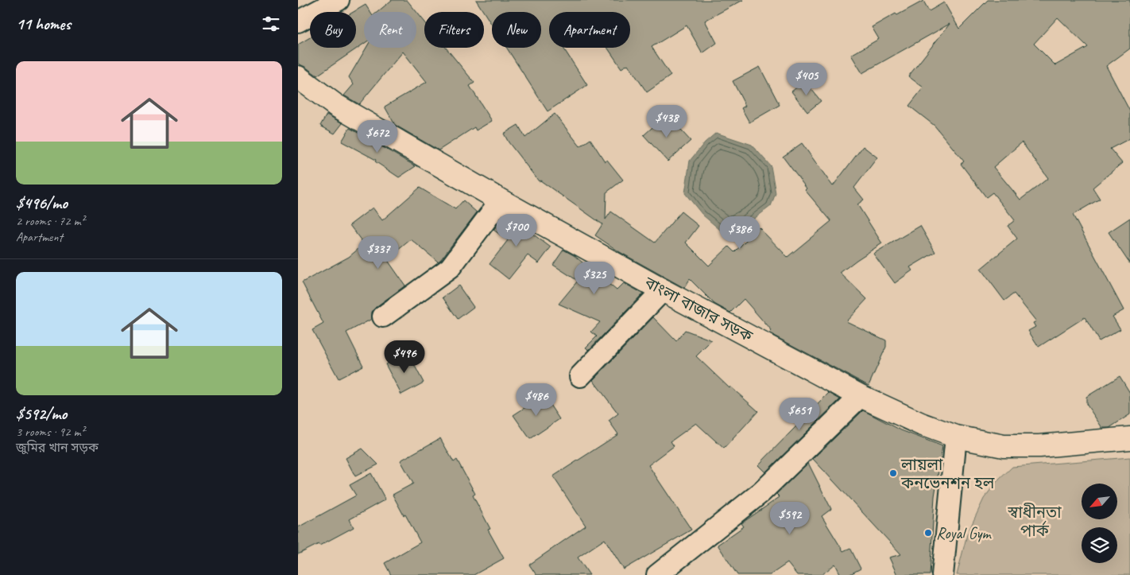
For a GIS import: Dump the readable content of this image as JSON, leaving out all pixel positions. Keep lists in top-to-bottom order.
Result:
{
  "streets": {
    "main road": ["বাংলা বাজার সড়ক"]
  },
  "parks": ["স্বাধীনতা পার্ক"],
  "places": ["লায়লা কনভেনশন হল", "Royal Gym"],
  "north": "bottom left",
  "page": {
    "heading": "11 homes",
    "chip": [
      "Buy",
      "Rent",
      "Filters",
      "New",
      "Apartment"
    ],
    "list": [
      {
        "name": "$496/mo",
        "note": "2 rooms · 72 m² · Apartment"
      },
      {
        "name": "$592/mo",
        "note": "3 rooms · 92 m² · জুমির খান সড়ক"
      }
    ],
    "price": [
      "$405",
      "$438",
      "$672",
      "$700",
      "$386",
      "$337",
      "$325",
      "$496",
      "$486",
      "$651",
      "$592"
    ]
  }
}
